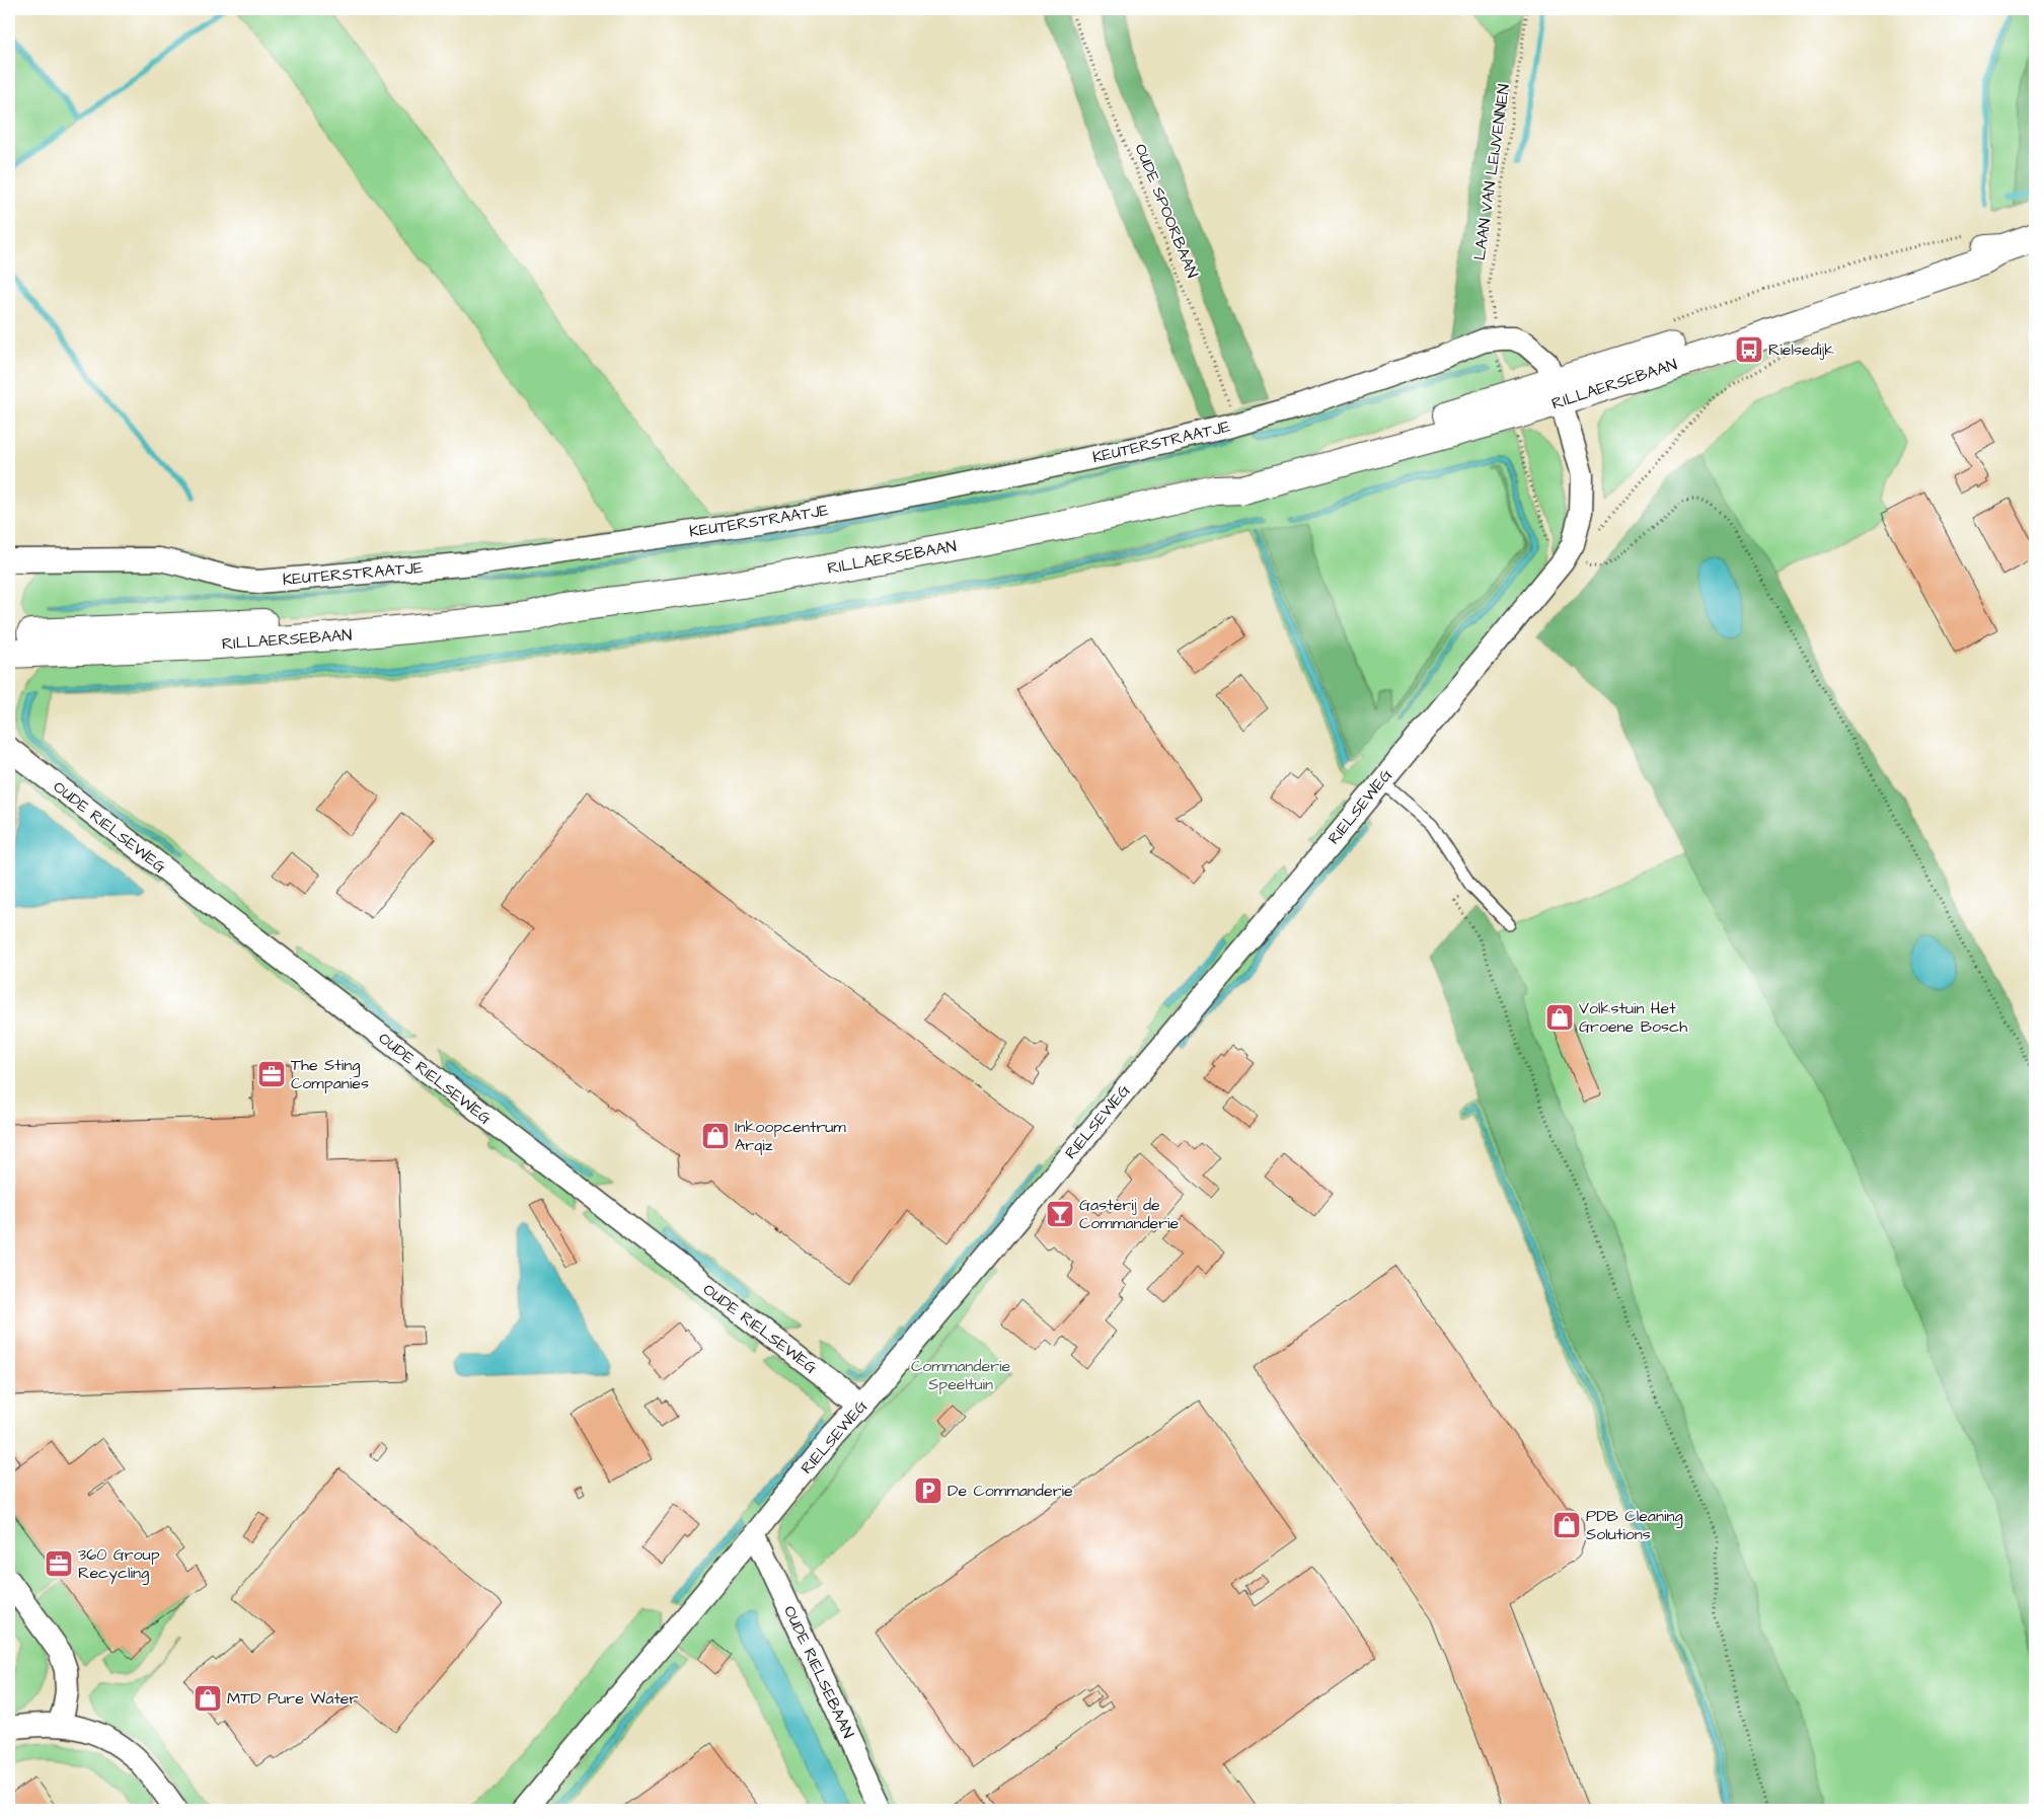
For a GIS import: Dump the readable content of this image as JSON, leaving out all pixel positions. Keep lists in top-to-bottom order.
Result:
{
  "streets": {
    "street": [
      "RILLAERSEBAAN",
      "KEUTERSTRAATJE",
      "RIELSEWEG",
      "OUDE RIELSEWEG",
      "OUDE RIELSEBAAN"
    ],
    "path": ["LAAN VAN LEIJVENNEN", "OUDE SPOORBAAN"]
  },
  "crossings": [
    ["LAAN VAN LEIJVENNEN", "KEUTERSTRAATJE"],
    ["OUDE SPOORBAAN", "KEUTERSTRAATJE"],
    ["RILLAERSEBAAN", "RIELSEWEG"],
    ["RIELSEWEG", "OUDE RIELSEWEG"],
    ["RIELSEWEG", "OUDE RIELSEBAAN"]
  ],
  "parks": ["Commanderie Speeltuin"],
  "places": {
    "bus stop": ["Rielsedijk"],
    "shop": [
      "Volkstuin Het Groene Bosch",
      "Inkoopcentrum Arqiz",
      "PDB Cleaning Solutions",
      "MTD Pure Water"
    ],
    "office": ["The Sting Companies", "360 Group Recycling"],
    "bar": ["Gasterij de Commanderie"],
    "parking": ["De Commanderie"]
  }
}
